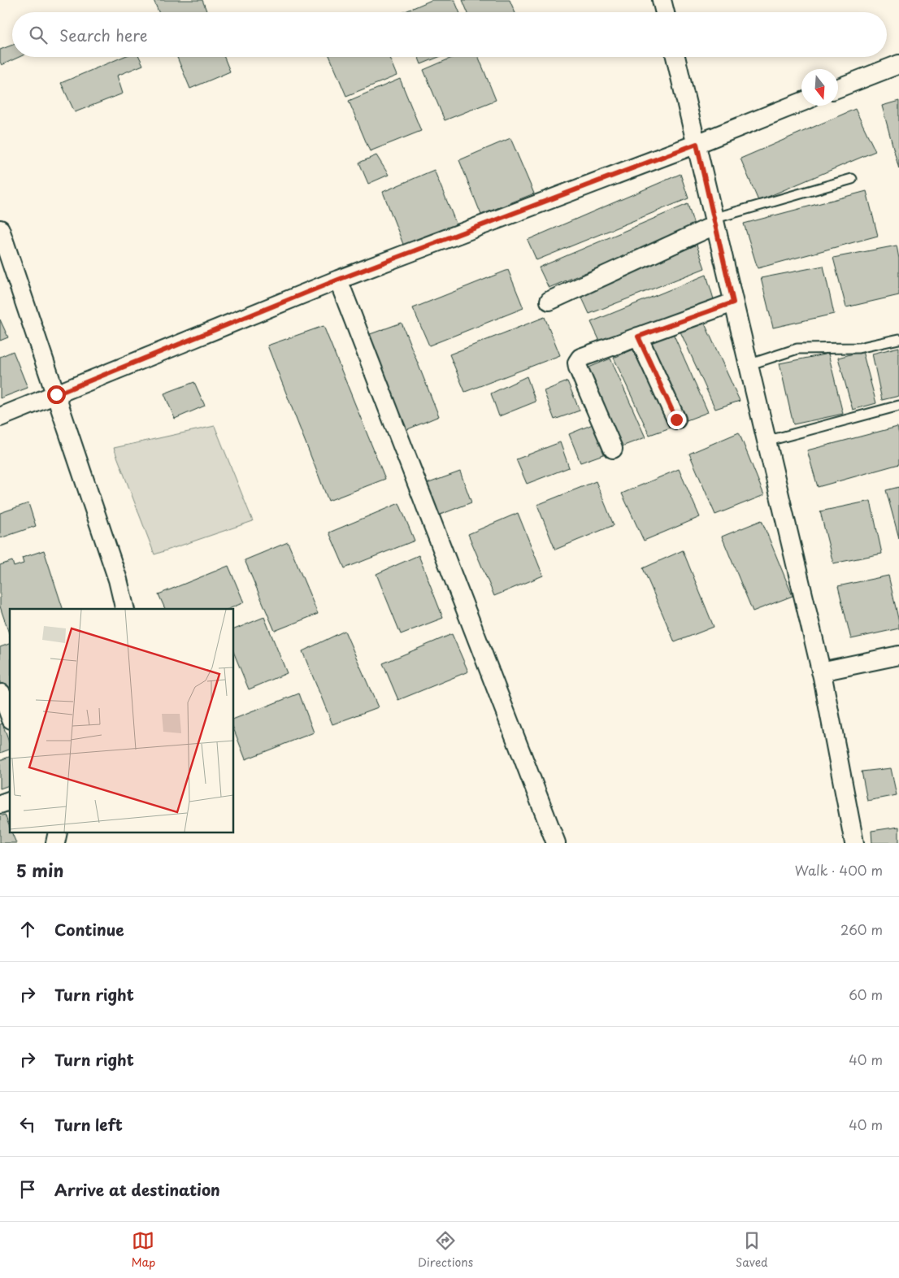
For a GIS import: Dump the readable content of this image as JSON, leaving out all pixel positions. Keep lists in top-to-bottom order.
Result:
{
  "north": "bottom",
  "page": {
    "search": "Search here",
    "heading": ["5 min", "Walk · 400 m"],
    "list": [
      ["Continue", "260 m"],
      ["Turn right", "60 m"],
      ["Turn right", "40 m"],
      ["Turn left", "40 m"],
      "Arrive at destination"
    ],
    "nav": ["Map", "Directions", "Saved"]
  }
}
